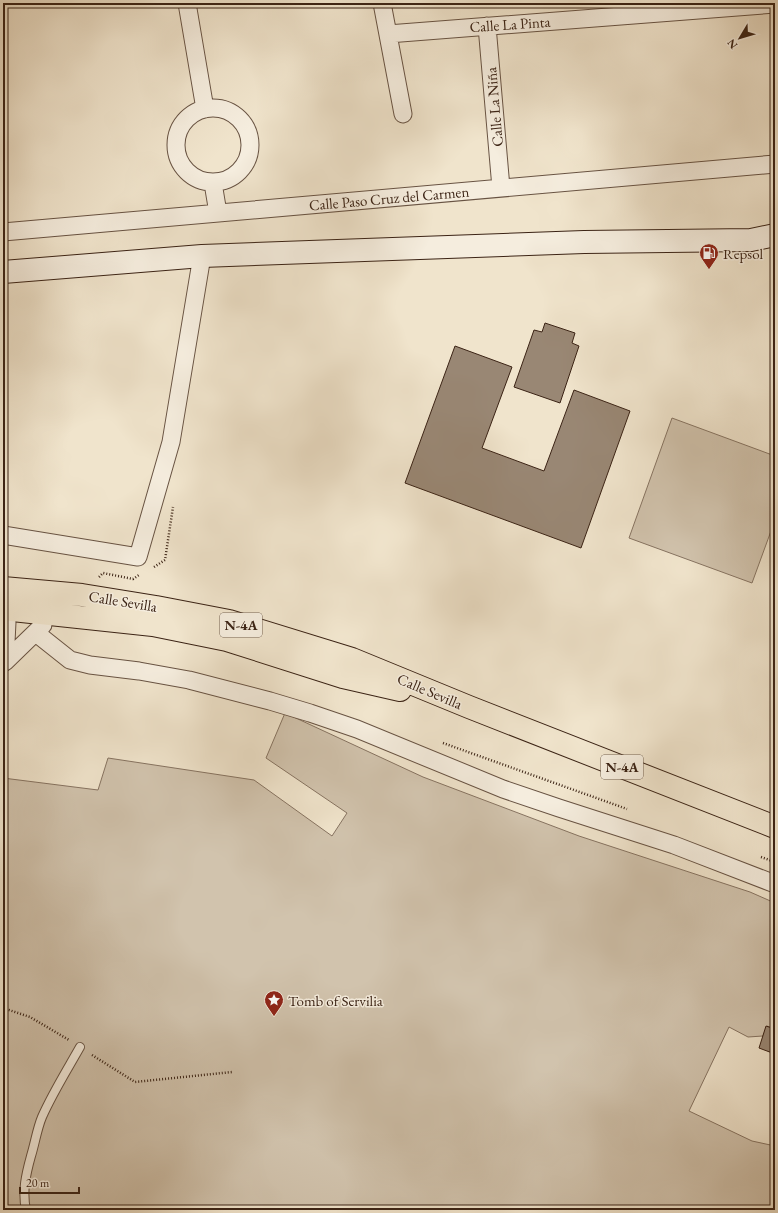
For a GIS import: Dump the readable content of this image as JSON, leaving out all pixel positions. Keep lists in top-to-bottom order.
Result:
{
  "streets": {
    "highway": ["Calle Sevilla", "N-4A"],
    "street": ["Calle La Pinta", "Calle La Niña", "Calle Paso Cruz del Carmen"]
  },
  "crossings": [
    ["Calle La Pinta", "Calle La Niña"],
    ["Calle La Niña", "Calle Paso Cruz del Carmen"],
    ["Calle Sevilla", "N-4A"]
  ],
  "places": {
    "fuel station": ["Repsol"],
    "place": ["Tomb of Servilia"]
  },
  "scale_bar": "20 m",
  "north": "bottom left"
}
